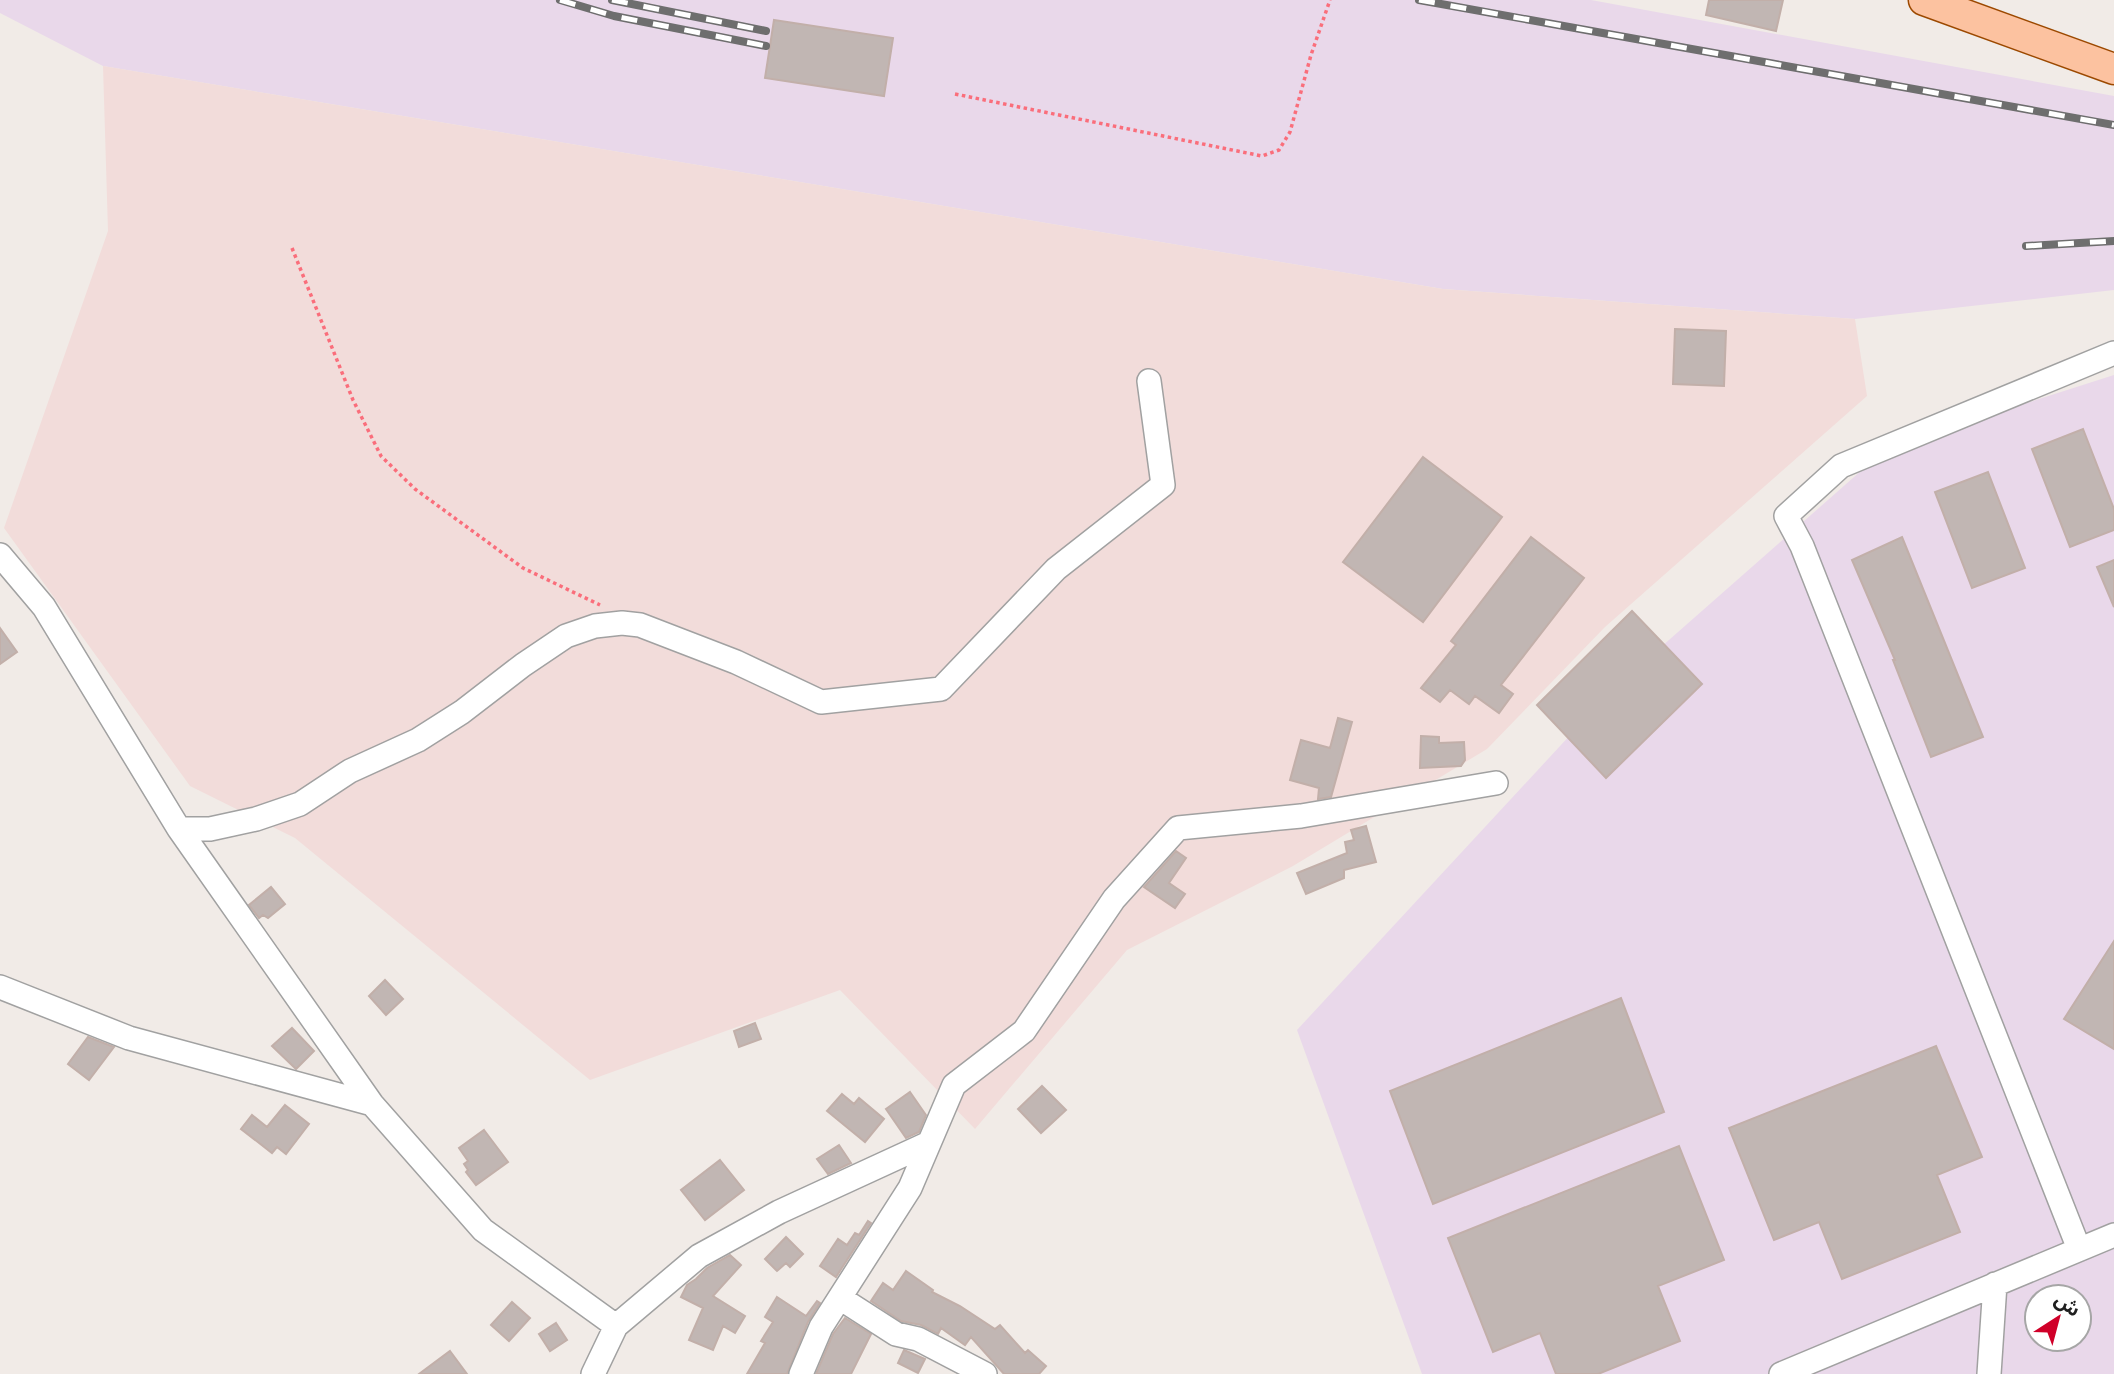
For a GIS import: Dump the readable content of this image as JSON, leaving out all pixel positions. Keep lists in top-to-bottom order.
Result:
{
  "north": "top right"
}
